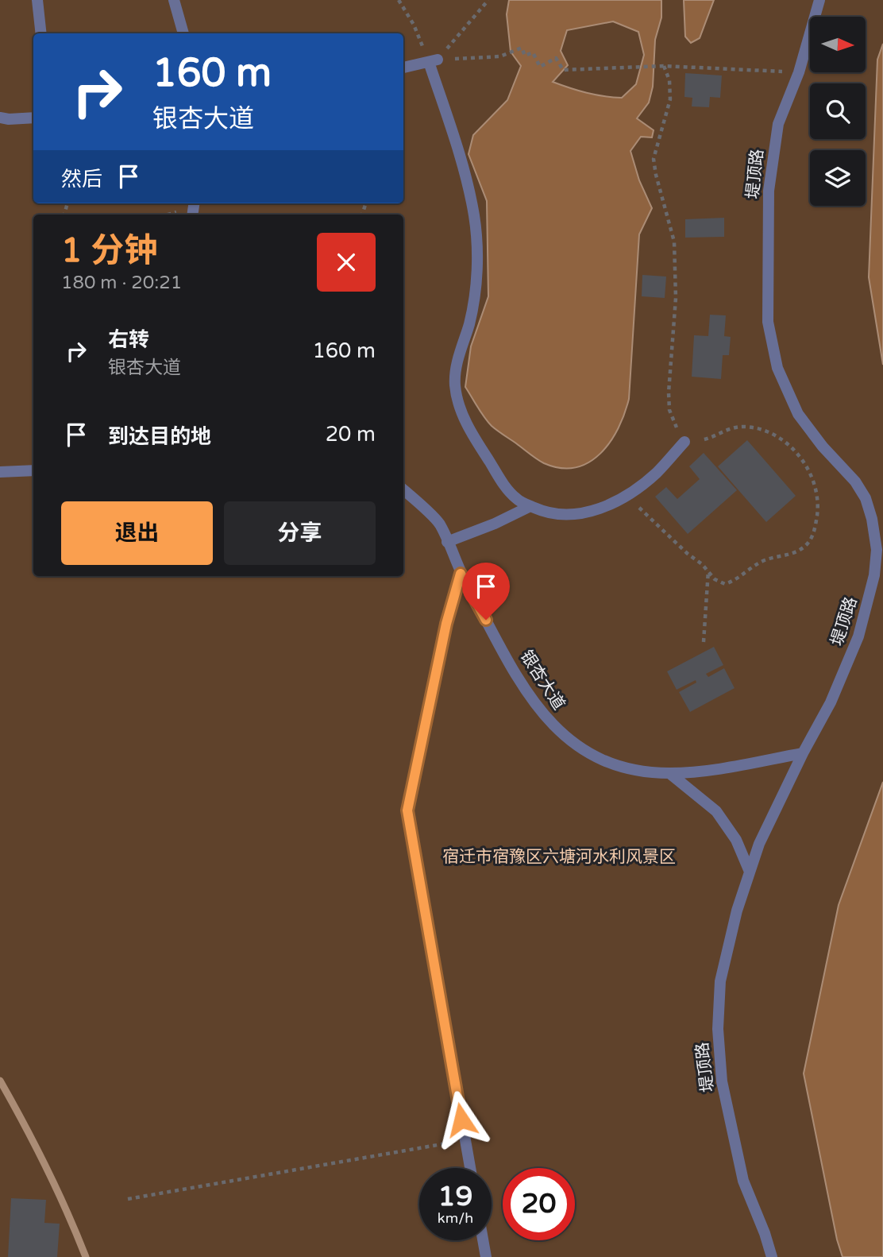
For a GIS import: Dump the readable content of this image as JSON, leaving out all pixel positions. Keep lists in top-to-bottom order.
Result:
{
  "streets": {
    "street": ["堤顶路", "银杏大道"]
  },
  "crossings": [
    ["堤顶路", "银杏大道"]
  ],
  "parks": ["宿迁市宿豫区六塘河水利风景区"],
  "north": "right",
  "page": {
    "turn": ["160 m", "银杏大道"],
    "then": "然后",
    "heading": ["1 分钟", "180 m · 20:21"],
    "list": [
      {
        "name": "右转",
        "note": "银杏大道",
        "value": "160 m"
      },
      {
        "name": "到达目的地",
        "value": "20 m"
      }
    ],
    "buttons": ["退出", "分享"],
    "speed": "19 km/h",
    "limit": "20"
  }
}
